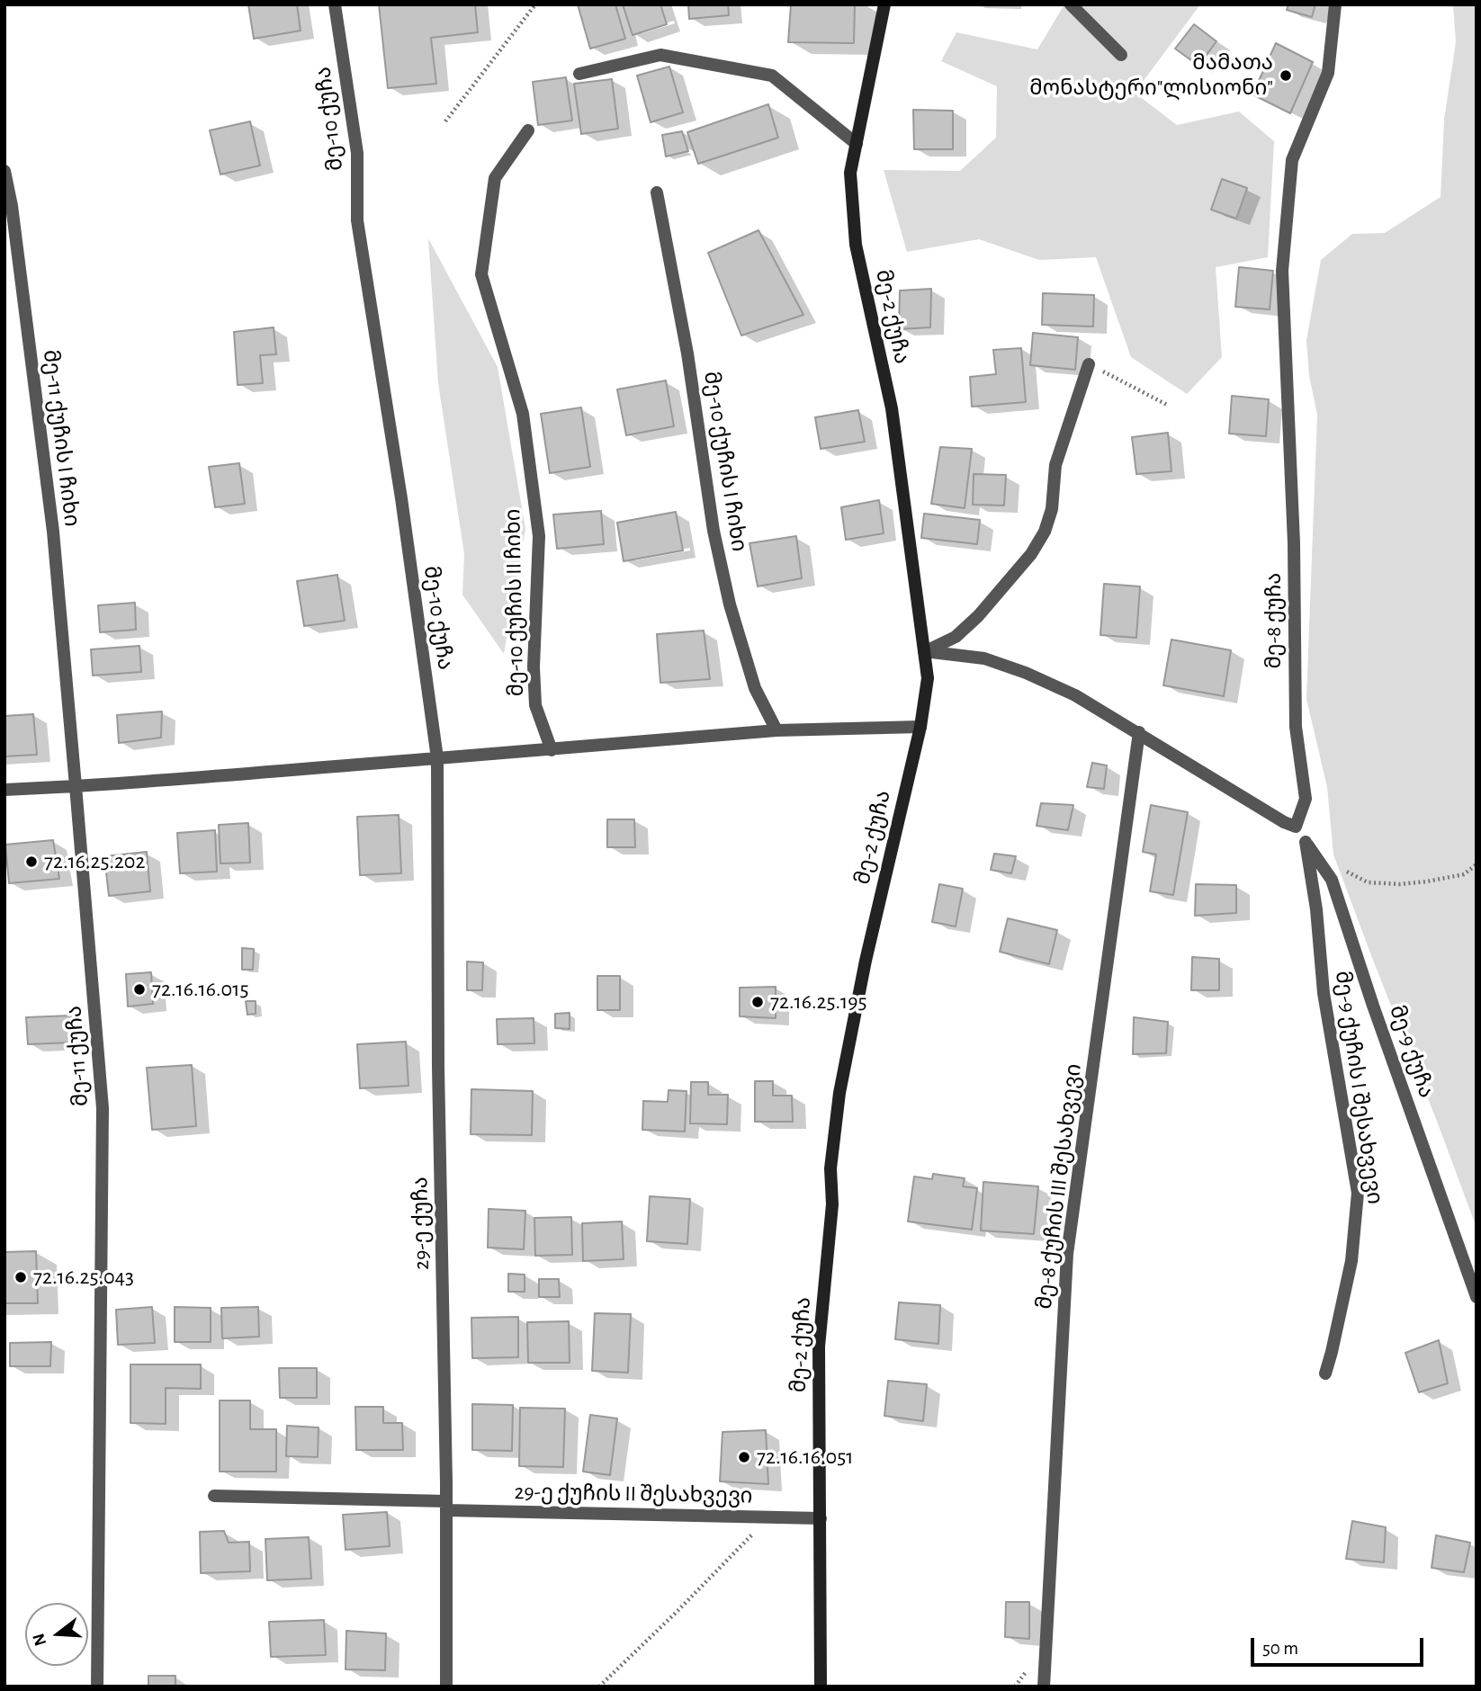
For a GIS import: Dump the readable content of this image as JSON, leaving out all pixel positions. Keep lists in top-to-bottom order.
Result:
{
  "streets": {
    "main road": ["მე-2 ქუჩა"],
    "street": [
      "მე-10 ქუჩა",
      "მე-11 ქუჩის I ჩიხი",
      "მე-10 ქუჩის I ჩიხი",
      "მე-10 ქუჩის II ჩიხი",
      "მე-8 ქუჩა",
      "მე-9 ქუჩა",
      "მე-11 ქუჩა",
      "მე-9 ქუჩის I შესახვევი",
      "მე-8 ქუჩის III შესახვევი",
      "29-ე ქუჩა",
      "29-ე ქუჩის II შესახვევი"
    ]
  },
  "crossings": [
    ["მე-10 ქუჩა", "29-ე ქუჩა"],
    ["მე-2 ქუჩა", "29-ე ქუჩის II შესახვევი"],
    ["მე-11 ქუჩის I ჩიხი", "მე-11 ქუჩა"],
    ["მე-8 ქუჩა", "მე-9 ქუჩა"],
    ["მე-9 ქუჩა", "მე-9 ქუჩის I შესახვევი"],
    ["29-ე ქუჩა", "29-ე ქუჩის II შესახვევი"]
  ],
  "places": [
    "მამათა მონასტერი\"ლისიონი\"",
    "72.16.25.202",
    "72.16.16.015",
    "72.16.25.195",
    "72.16.25.043",
    "72.16.16.051"
  ],
  "scale_bar": "50 m",
  "north": "left"
}
